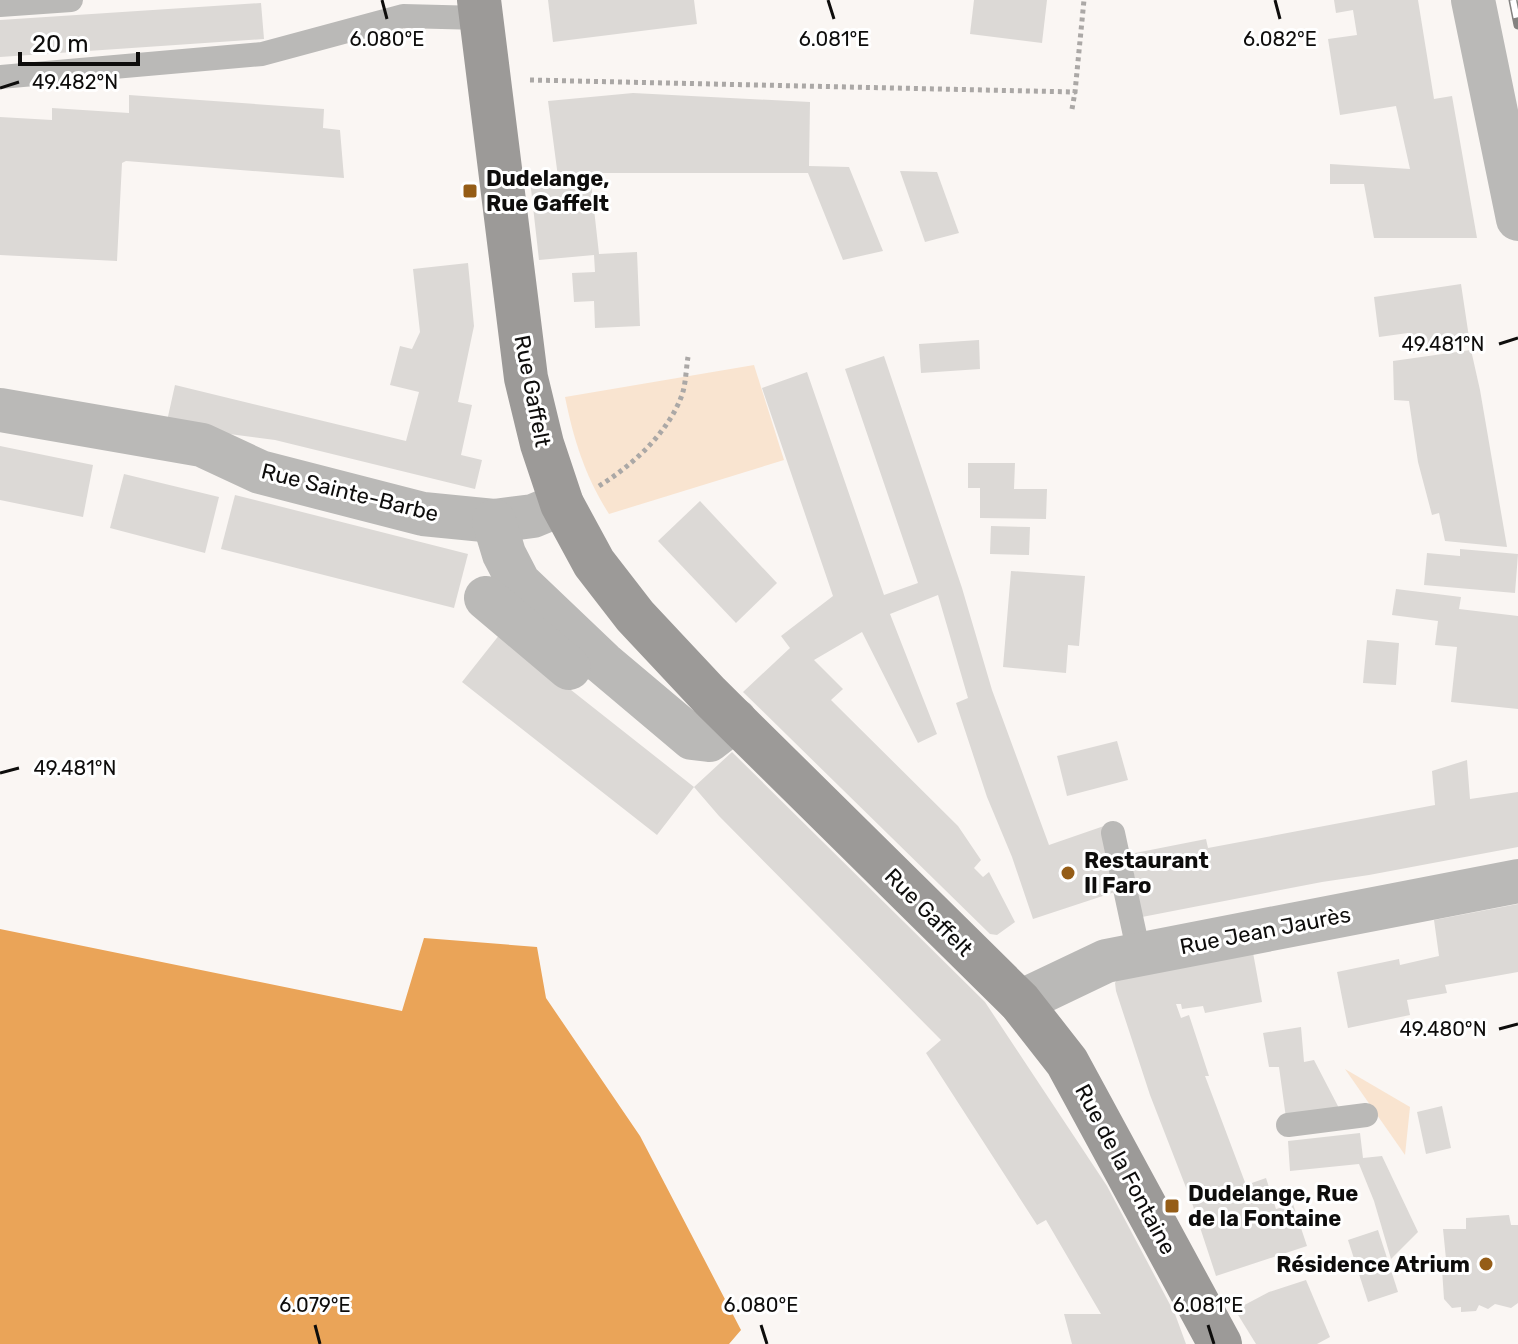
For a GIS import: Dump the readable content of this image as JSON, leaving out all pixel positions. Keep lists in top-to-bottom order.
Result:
{
  "streets": {
    "main road": ["Rue Gaffelt", "Rue de la Fontaine"],
    "street": ["Rue Sainte-Barbe", "Rue Jean Jaurès"]
  },
  "crossings": [
    ["Rue Gaffelt", "Rue Sainte-Barbe"],
    ["Rue Gaffelt", "Rue Jean Jaurès"],
    ["Rue Gaffelt", "Rue de la Fontaine"],
    ["Rue Jean Jaurès", "Rue de la Fontaine"]
  ],
  "places": {
    "transit": ["Dudelange, Rue Gaffelt", "Dudelange, Rue de la Fontaine"],
    "other": ["Restaurant Il Faro", "Résidence Atrium"]
  },
  "scale_bar": "20 m",
  "coordinates": [
    "6.080°E",
    "6.081°E",
    "6.082°E",
    "49.482°N",
    "49.481°N",
    "49.480°N",
    "6.079°E"
  ]
}
